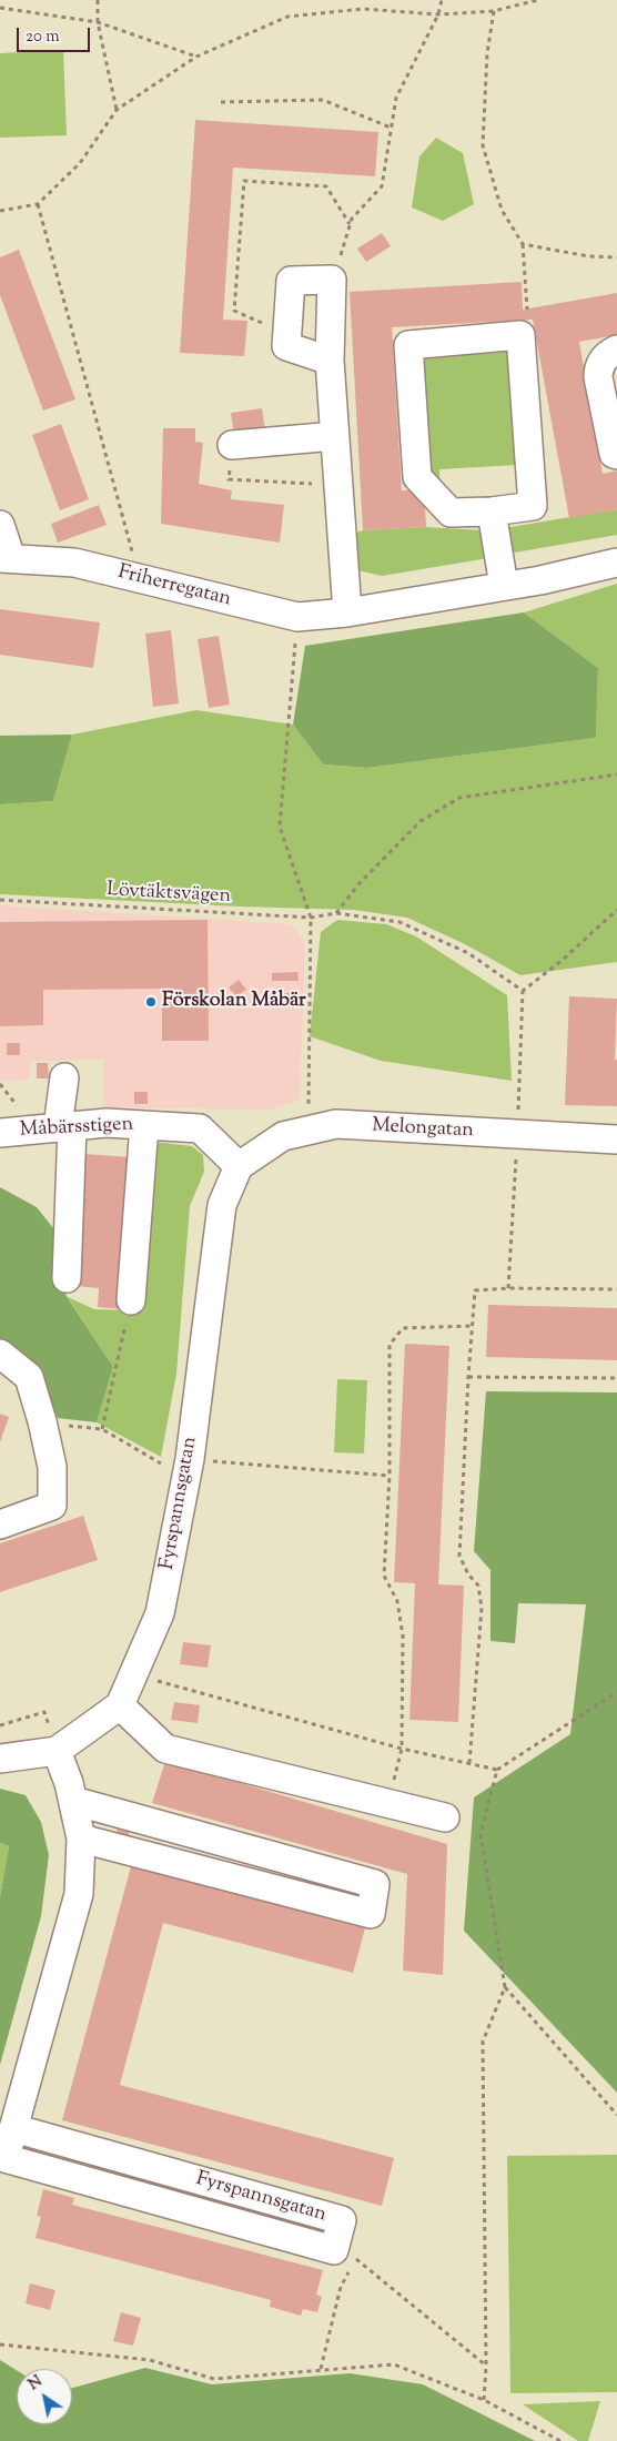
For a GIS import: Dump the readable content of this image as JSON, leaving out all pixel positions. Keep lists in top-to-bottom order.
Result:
{
  "streets": {
    "street": [
      "Friherregatan",
      "Måbärsstigen",
      "Melongatan",
      "Fyrspannsgatan"
    ],
    "path": ["Lövtäktsvägen"]
  },
  "crossings": [
    ["Måbärsstigen", "Melongatan"],
    ["Måbärsstigen", "Fyrspannsgatan"],
    ["Melongatan", "Fyrspannsgatan"]
  ],
  "places": ["Förskolan Måbär"],
  "scale_bar": "20 m",
  "north": "top left"
}
